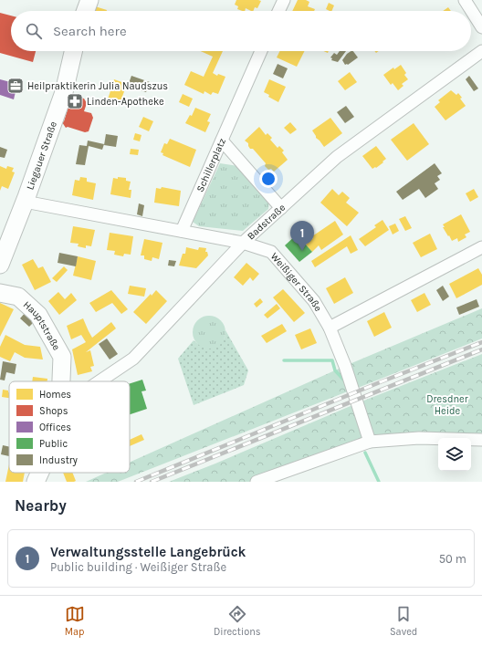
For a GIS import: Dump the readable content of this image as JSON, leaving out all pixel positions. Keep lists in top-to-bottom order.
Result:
{
  "streets": {
    "main road": ["Liegauer Straße", "Hauptstraße"],
    "street": ["Schillerplatz", "Badstraße", "Weißiger Straße"]
  },
  "crossings": [
    ["Liegauer Straße", "Weißiger Straße"],
    ["Schillerplatz", "Badstraße"],
    ["Schillerplatz", "Weißiger Straße"],
    ["Badstraße", "Weißiger Straße"]
  ],
  "parks": ["Dresdner Heide"],
  "places": {
    "office": ["Heilpraktikerin Julia Naudszus"],
    "pharmacy": ["Linden-Apotheke"]
  },
  "legend": [
    "Homes",
    "Shops",
    "Offices",
    "Public",
    "Industry"
  ],
  "page": {
    "search": "Search here",
    "pins": "1",
    "heading": "Nearby",
    "list": [
      {
        "mark": "1",
        "name": "Verwaltungsstelle Langebrück",
        "note": "Public building · Weißiger Straße",
        "value": "50 m"
      }
    ],
    "nav": ["Map", "Directions", "Saved"]
  }
}
